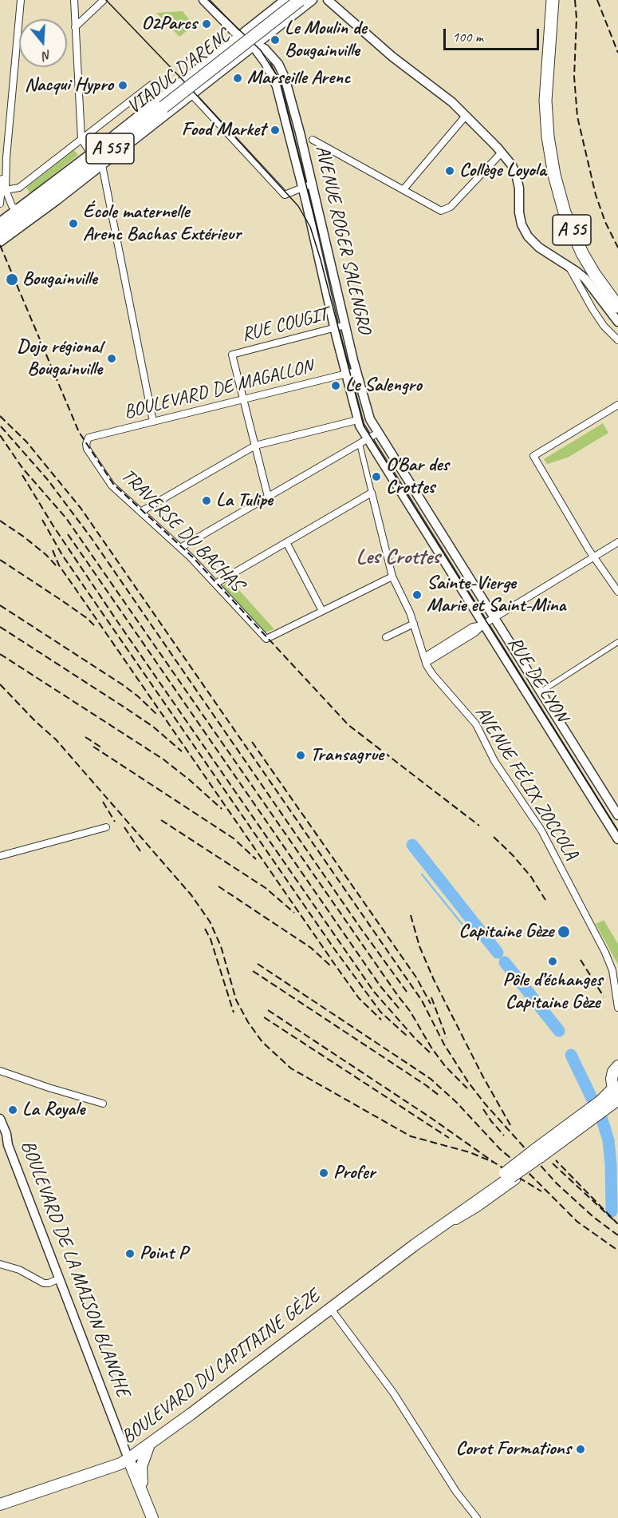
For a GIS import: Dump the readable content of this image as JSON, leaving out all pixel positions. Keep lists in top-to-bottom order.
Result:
{
  "streets": {
    "highway": ["VIADUC D'ARENC", "A 557", "A 55"],
    "main road": ["BOULEVARD DU CAPITAINE GÈZE"],
    "street": [
      "AVENUE ROGER SALENGRO",
      "RUE COUGIT",
      "BOULEVARD DE MAGALLON",
      "TRAVERSE DU BACHAS",
      "RUE DE LYON",
      "AVENUE FÉLIX ZOCCOLA",
      "BOULEVARD DE LA MAISON BLANCHE"
    ]
  },
  "crossings": [
    ["AVENUE ROGER SALENGRO", "RUE COUGIT"],
    ["AVENUE ROGER SALENGRO", "BOULEVARD DE MAGALLON"],
    ["AVENUE ROGER SALENGRO", "RUE DE LYON"],
    ["AVENUE ROGER SALENGRO", "AVENUE FÉLIX ZOCCOLA"],
    ["RUE COUGIT", "BOULEVARD DE MAGALLON"],
    ["BOULEVARD DE MAGALLON", "TRAVERSE DU BACHAS"],
    ["RUE DE LYON", "AVENUE FÉLIX ZOCCOLA"],
    ["BOULEVARD DE LA MAISON BLANCHE", "BOULEVARD DU CAPITAINE GÈZE"]
  ],
  "districts": ["Les Crottes"],
  "places": [
    "O2Parcs",
    "Le Moulin de Bougainville",
    "Marseille Arenc",
    "Nacqui Hypro",
    "Food Market",
    "Collège Loyola",
    "École maternelle Arenc Bachas Extérieur",
    "Bougainville",
    "Dojo régional Bougainville",
    "Le Salengro",
    "O'Bar des Crottes",
    "La Tulipe",
    "Sainte-Vierge Marie et Saint-Mina",
    "Transagrue",
    "Capitaine Gèze",
    "Pôle d’échanges Capitaine Gèze",
    "La Royale",
    "Profer",
    "Point P",
    "Corot Formations"
  ],
  "scale_bar": "100 m",
  "north": "bottom"
}
